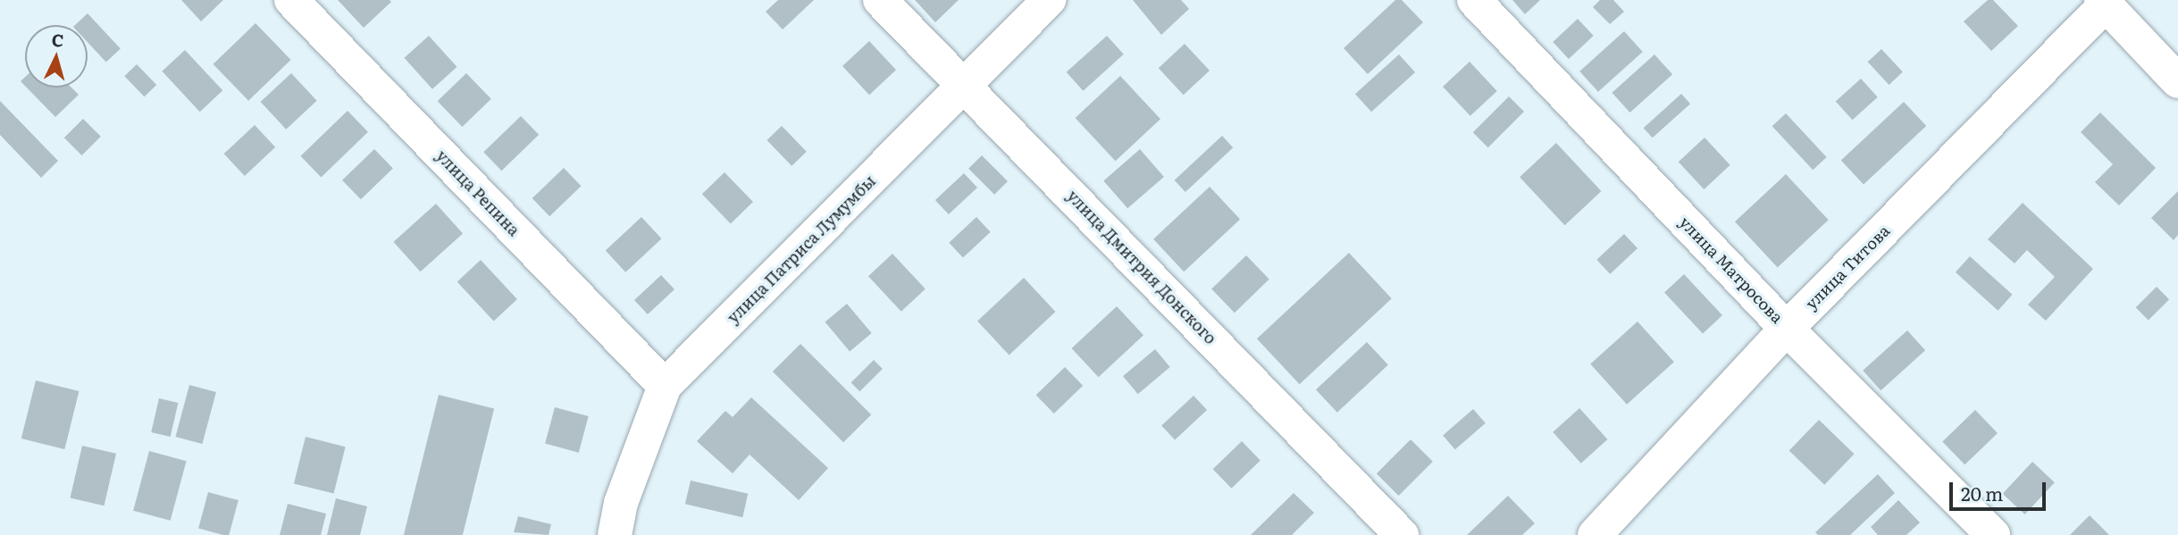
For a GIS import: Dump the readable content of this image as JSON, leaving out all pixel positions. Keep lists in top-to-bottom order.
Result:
{
  "streets": {
    "street": [
      "улица Репина",
      "улица Патриса Лумумбы",
      "улица Дмитрия Донского",
      "улица Титова",
      "улица Матросова"
    ]
  },
  "crossings": [
    ["улица Репина", "улица Патриса Лумумбы"],
    ["улица Патриса Лумумбы", "улица Дмитрия Донского"],
    ["улица Титова", "улица Матросова"]
  ],
  "scale_bar": "20 m",
  "north": "top"
}
